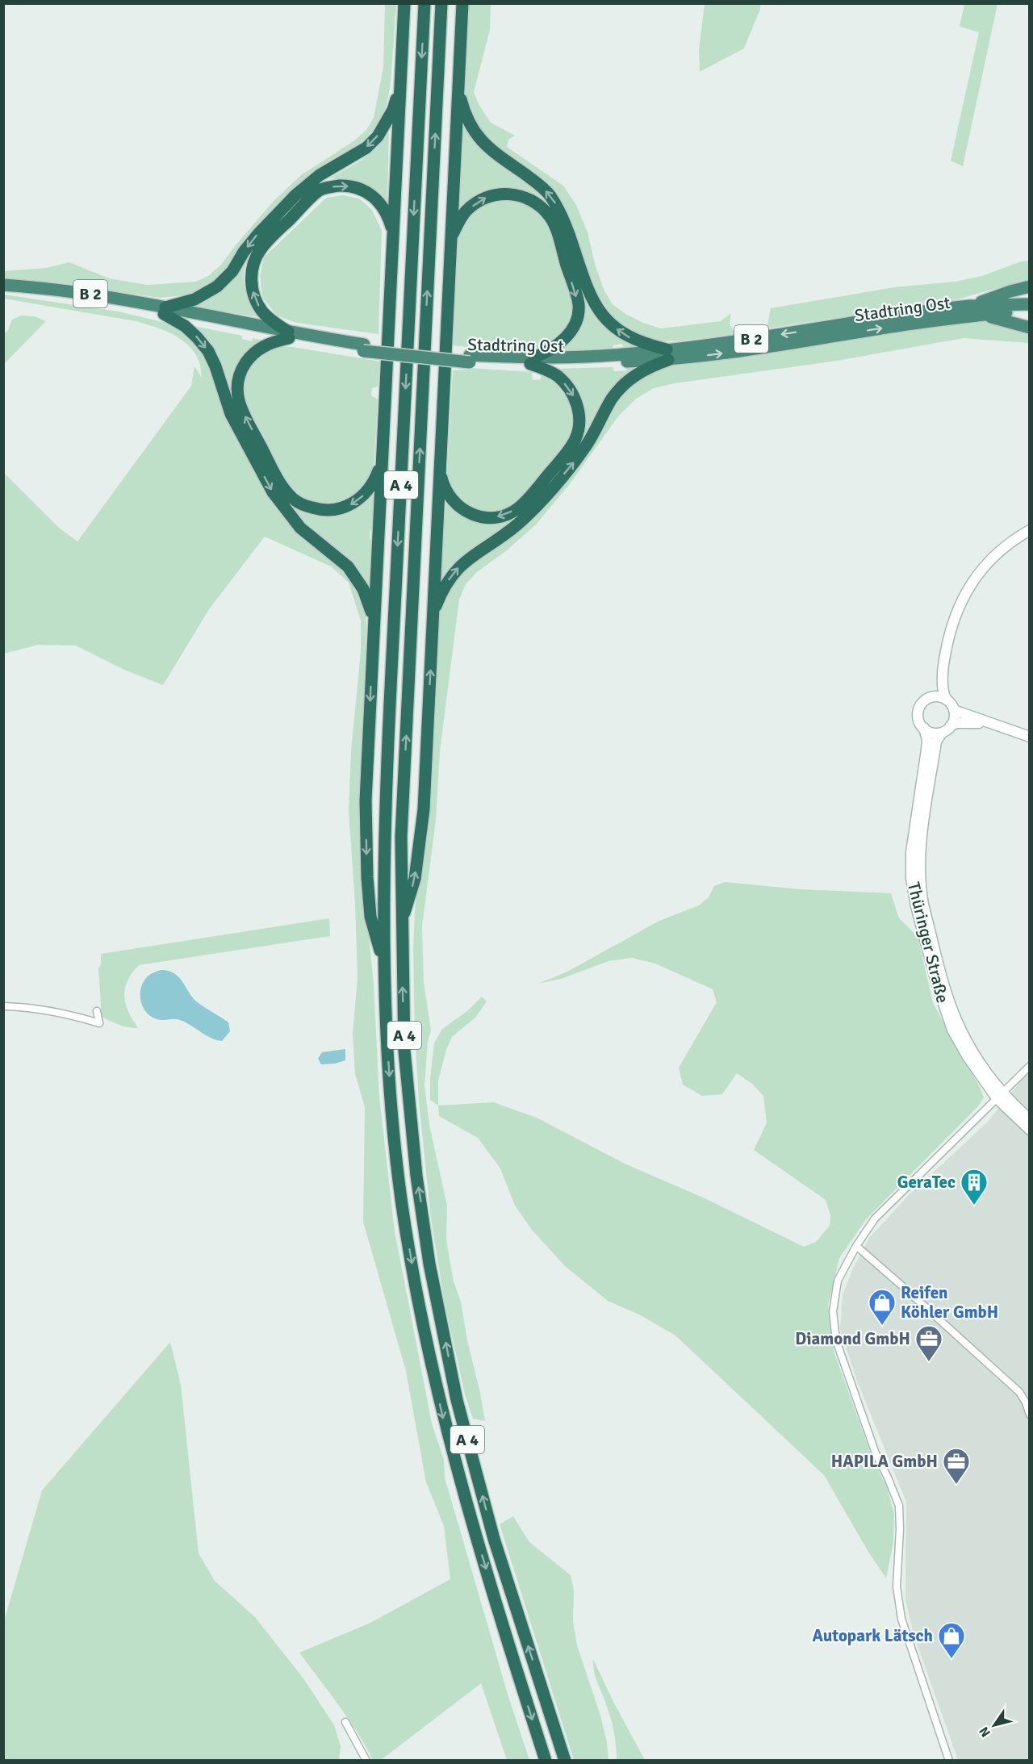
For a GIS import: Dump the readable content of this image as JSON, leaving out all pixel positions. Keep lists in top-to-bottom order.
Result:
{
  "streets": {
    "highway": ["B 2", "Stadtring Ost", "A 4"],
    "main road": ["Thüringer Straße"]
  },
  "crossings": [
    ["B 2", "Stadtring Ost"]
  ],
  "places": {
    "building": ["GeraTec"],
    "shop": ["Reifen Köhler GmbH", "Autopark Lätsch"],
    "office": ["Diamond GmbH", "HAPILA GmbH"]
  },
  "north": "bottom left"
}
